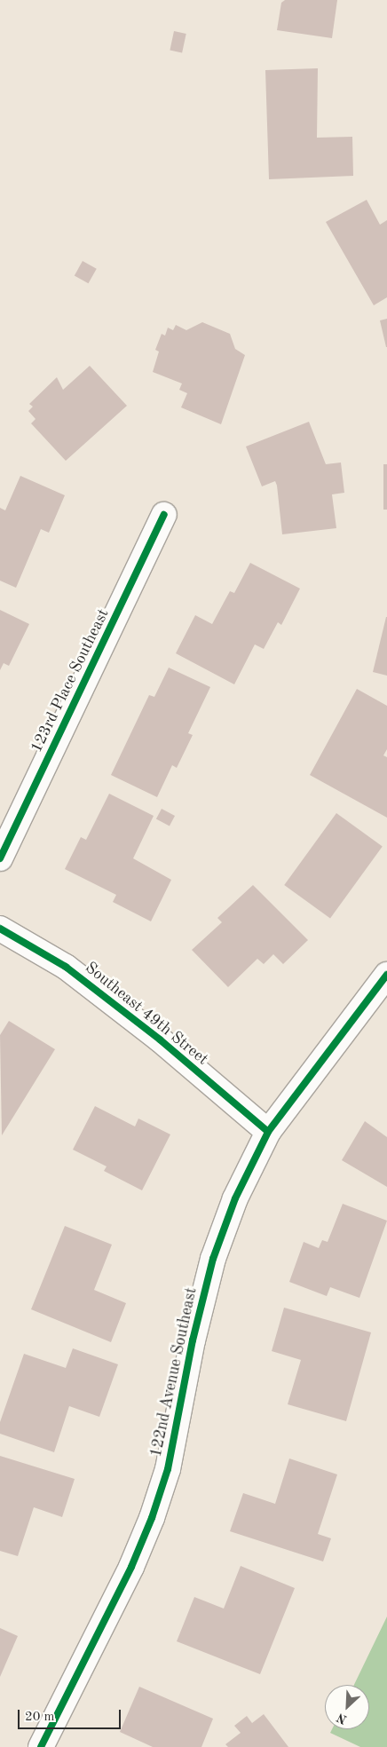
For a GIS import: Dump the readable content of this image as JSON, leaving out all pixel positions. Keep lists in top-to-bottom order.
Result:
{
  "streets": {
    "street": ["123rd Place Southeast", "Southeast 49th Street", "122nd Avenue Southeast"]
  },
  "crossings": [
    ["Southeast 49th Street", "122nd Avenue Southeast"]
  ],
  "scale_bar": "20 m",
  "north": "bottom left"
}
